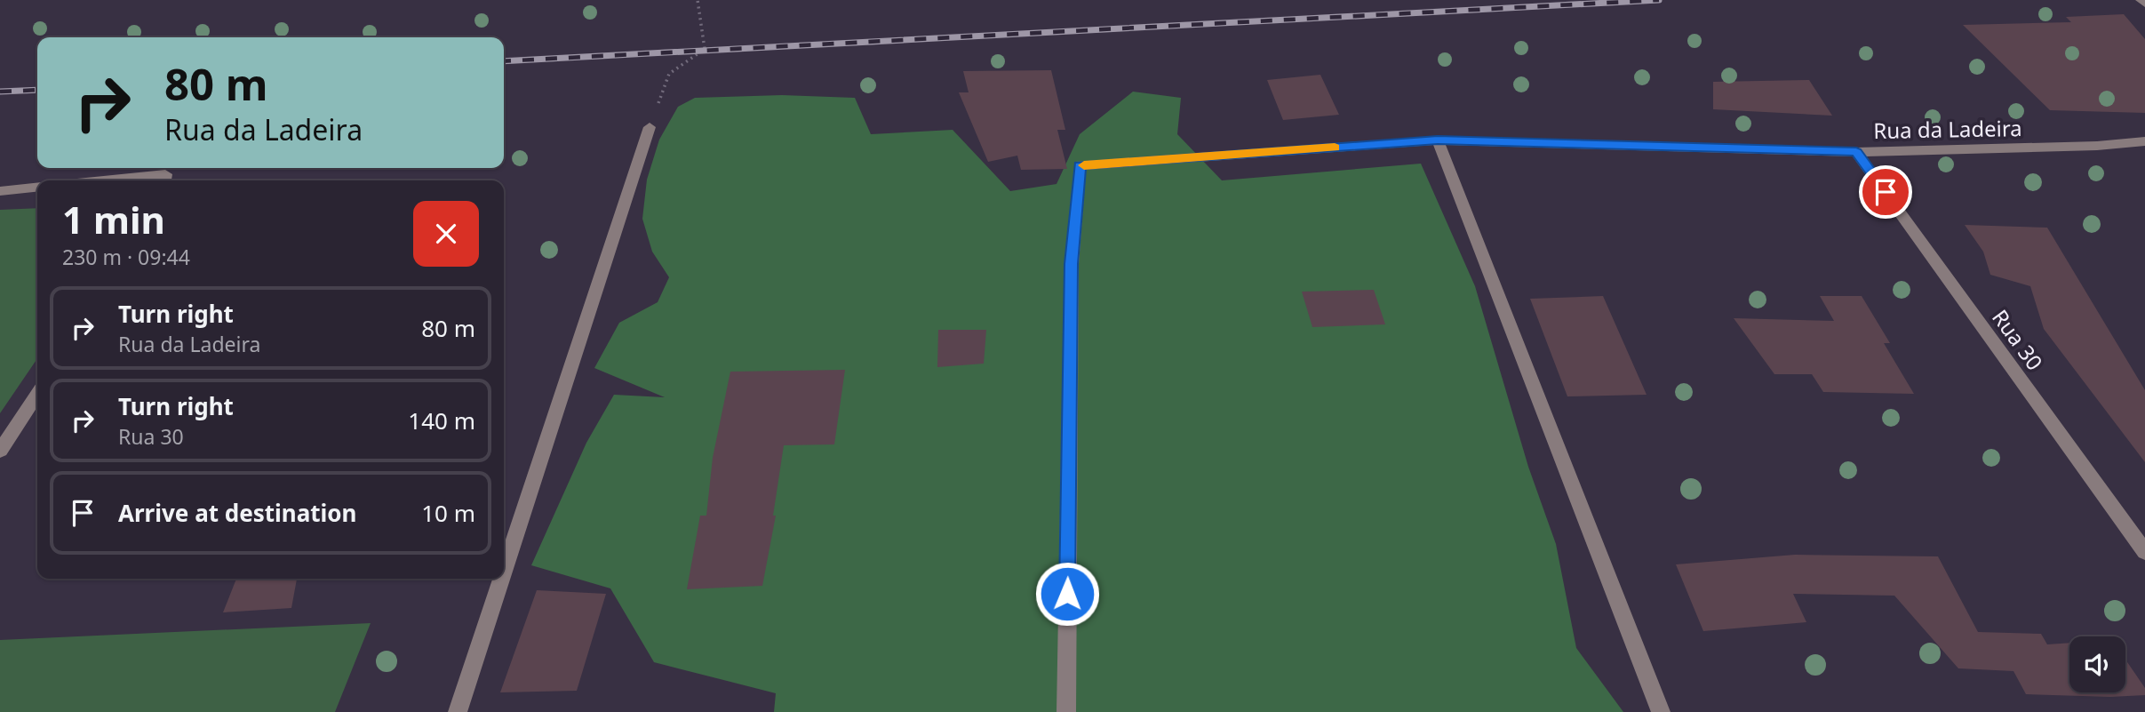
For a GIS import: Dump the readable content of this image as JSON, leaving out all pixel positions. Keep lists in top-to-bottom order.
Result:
{
  "streets": {
    "street": ["Rua da Ladeira", "Rua 30"]
  },
  "crossings": [
    ["Rua da Ladeira", "Rua 30"]
  ],
  "page": {
    "turn": ["80 m", "Rua da Ladeira"],
    "heading": ["1 min", "230 m · 09:44"],
    "list": [
      {
        "name": "Turn right",
        "note": "Rua da Ladeira",
        "value": "80 m"
      },
      {
        "name": "Turn right",
        "note": "Rua 30",
        "value": "140 m"
      },
      {
        "name": "Arrive at destination",
        "value": "10 m"
      }
    ]
  }
}
